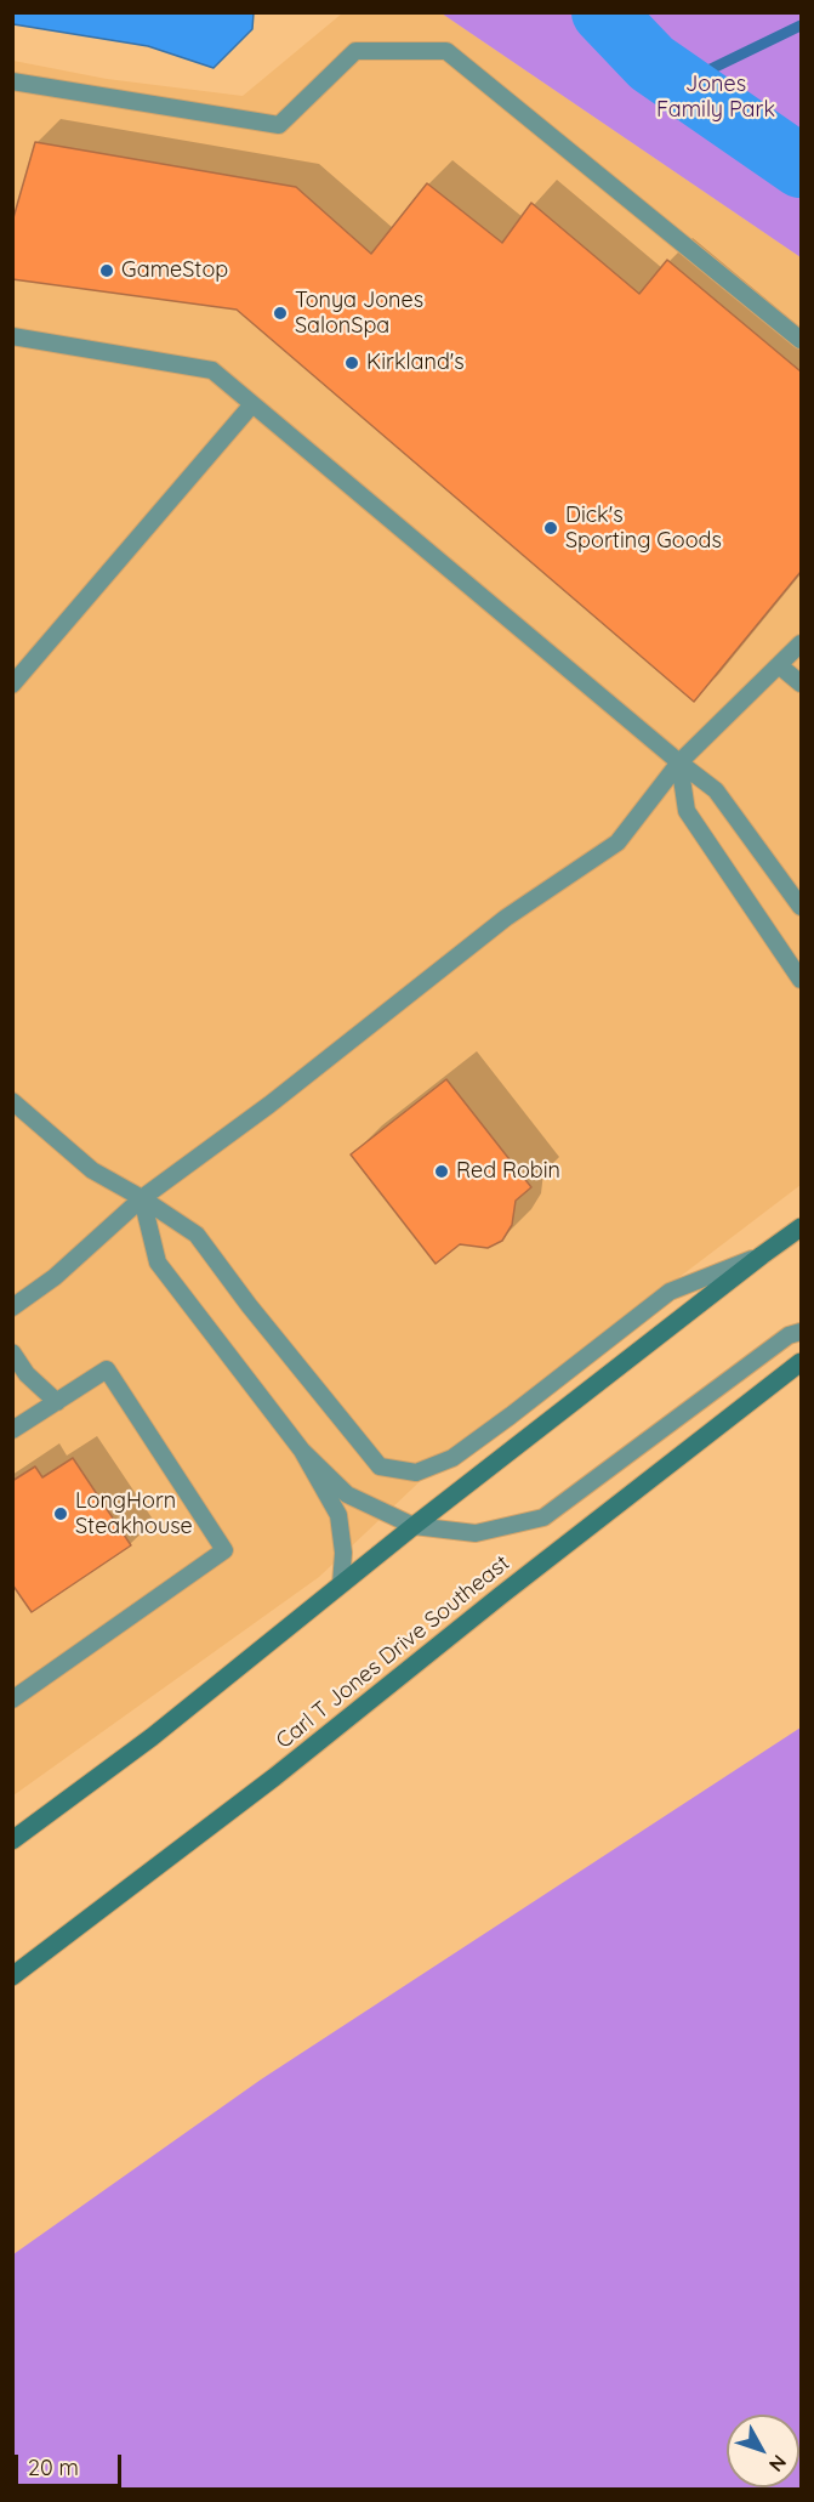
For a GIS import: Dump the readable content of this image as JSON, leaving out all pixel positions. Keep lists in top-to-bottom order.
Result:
{
  "streets": {
    "main road": ["Carl T Jones Drive Southeast"]
  },
  "parks": ["Jones Family Park"],
  "places": [
    "GameStop",
    "Tonya Jones SalonSpa",
    "Kirkland's",
    "Dick's Sporting Goods",
    "Red Robin",
    "LongHorn Steakhouse"
  ],
  "scale_bar": "20 m",
  "north": "bottom right"
}
